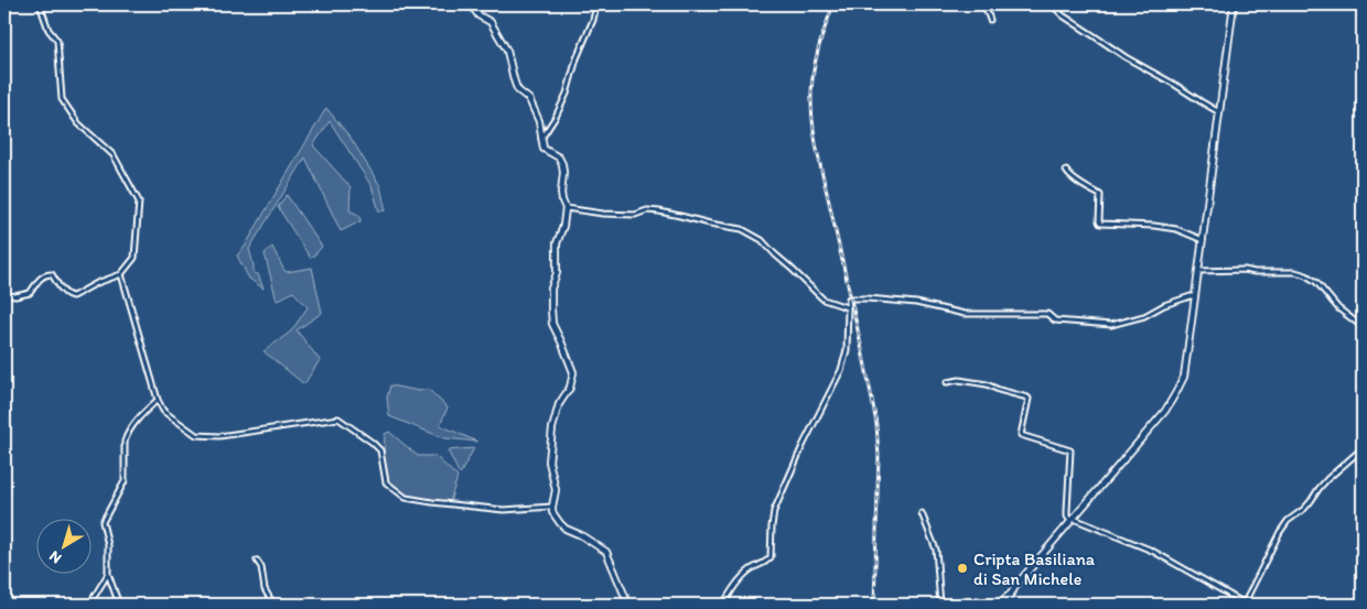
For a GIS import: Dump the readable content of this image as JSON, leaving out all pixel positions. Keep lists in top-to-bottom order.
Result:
{
  "places": ["Cripta Basiliana di San Michele"],
  "north": "bottom left"
}
